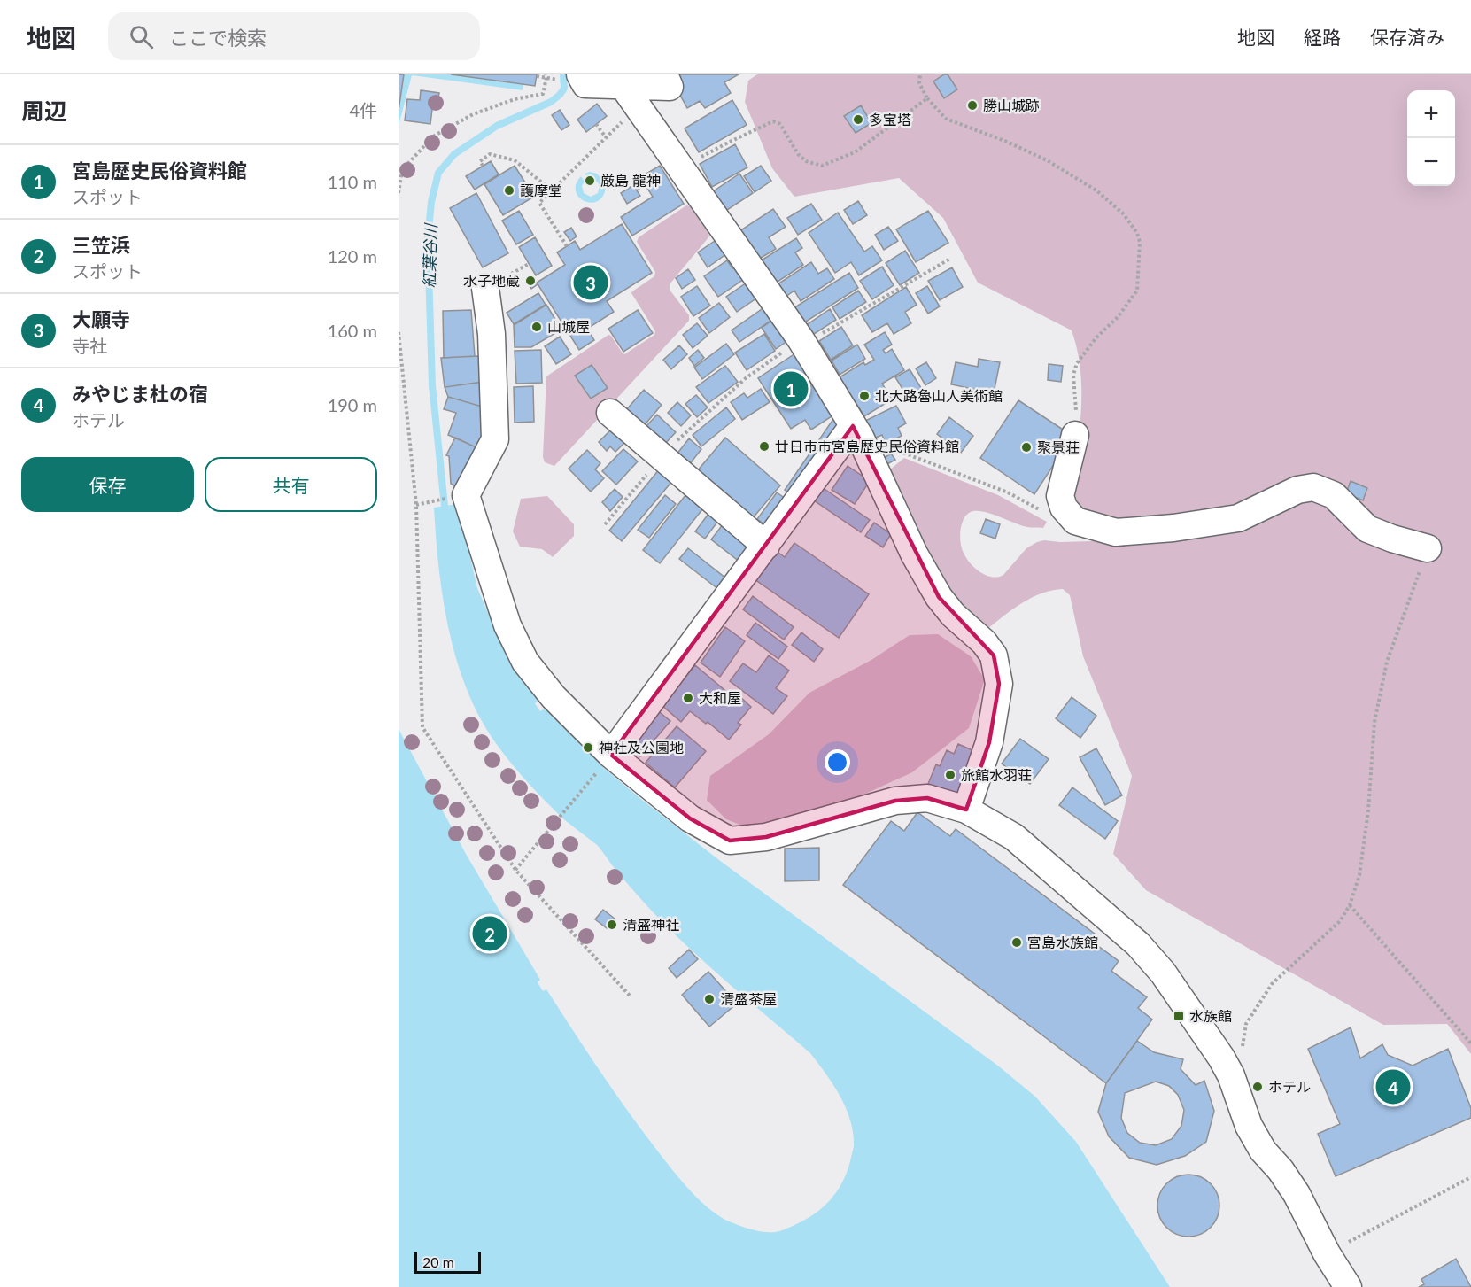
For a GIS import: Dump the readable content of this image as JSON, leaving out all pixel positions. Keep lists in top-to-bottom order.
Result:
{
  "water": ["紅葉谷川"],
  "places": {
    "other": [
      "勝山城跡",
      "多宝塔",
      "厳島 龍神",
      "護摩堂",
      "水子地蔵",
      "山城屋",
      "北大路魯山人美術館",
      "廿日市市宮島歴史民俗資料館",
      "聚景荘",
      "大和屋",
      "神社及公園地",
      "旅館水羽荘",
      "清盛神社",
      "宮島水族館",
      "清盛茶屋",
      "ホテル"
    ],
    "transit": ["水族館"]
  },
  "scale_bar": "20 m",
  "page": {
    "header": "地図",
    "search": "ここで検索",
    "nav": ["地図", "経路", "保存済み"],
    "heading": ["周辺", "4件"],
    "map_buttons": ["+", "−"],
    "list": [
      {
        "mark": "1",
        "name": "宮島歴史民俗資料館",
        "note": "スポット",
        "value": "110 m"
      },
      {
        "mark": "2",
        "name": "三笠浜",
        "note": "スポット",
        "value": "120 m"
      },
      {
        "mark": "3",
        "name": "大願寺",
        "note": "寺社",
        "value": "160 m"
      },
      {
        "mark": "4",
        "name": "みやじま杜の宿",
        "note": "ホテル",
        "value": "190 m"
      }
    ],
    "pins": [
      "3",
      "1",
      "2",
      "4"
    ],
    "buttons": ["保存", "共有"],
    "scale": "20 m"
  }
}
